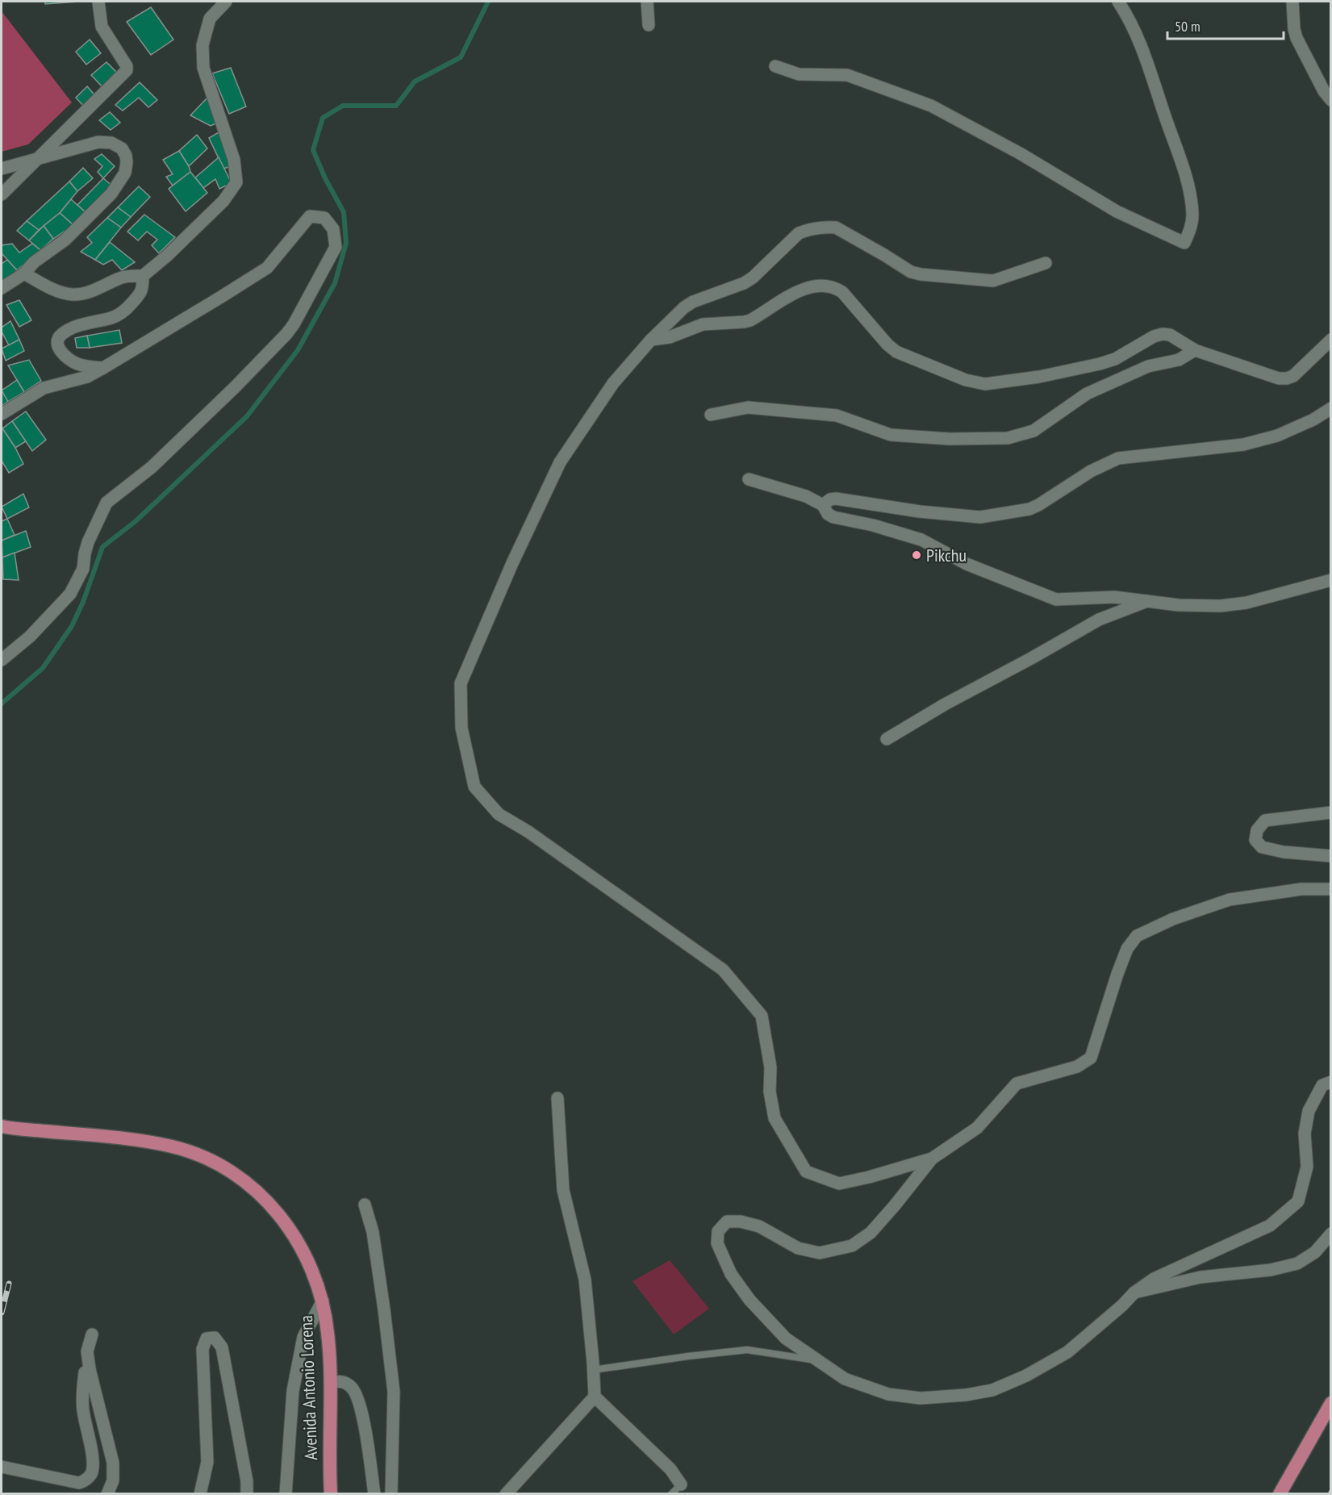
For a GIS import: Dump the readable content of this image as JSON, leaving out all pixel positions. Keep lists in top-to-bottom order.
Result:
{
  "streets": {
    "highway": ["Avenida Antonio Lorena"]
  },
  "places": ["Pikchu"],
  "scale_bar": "50 m"
}
